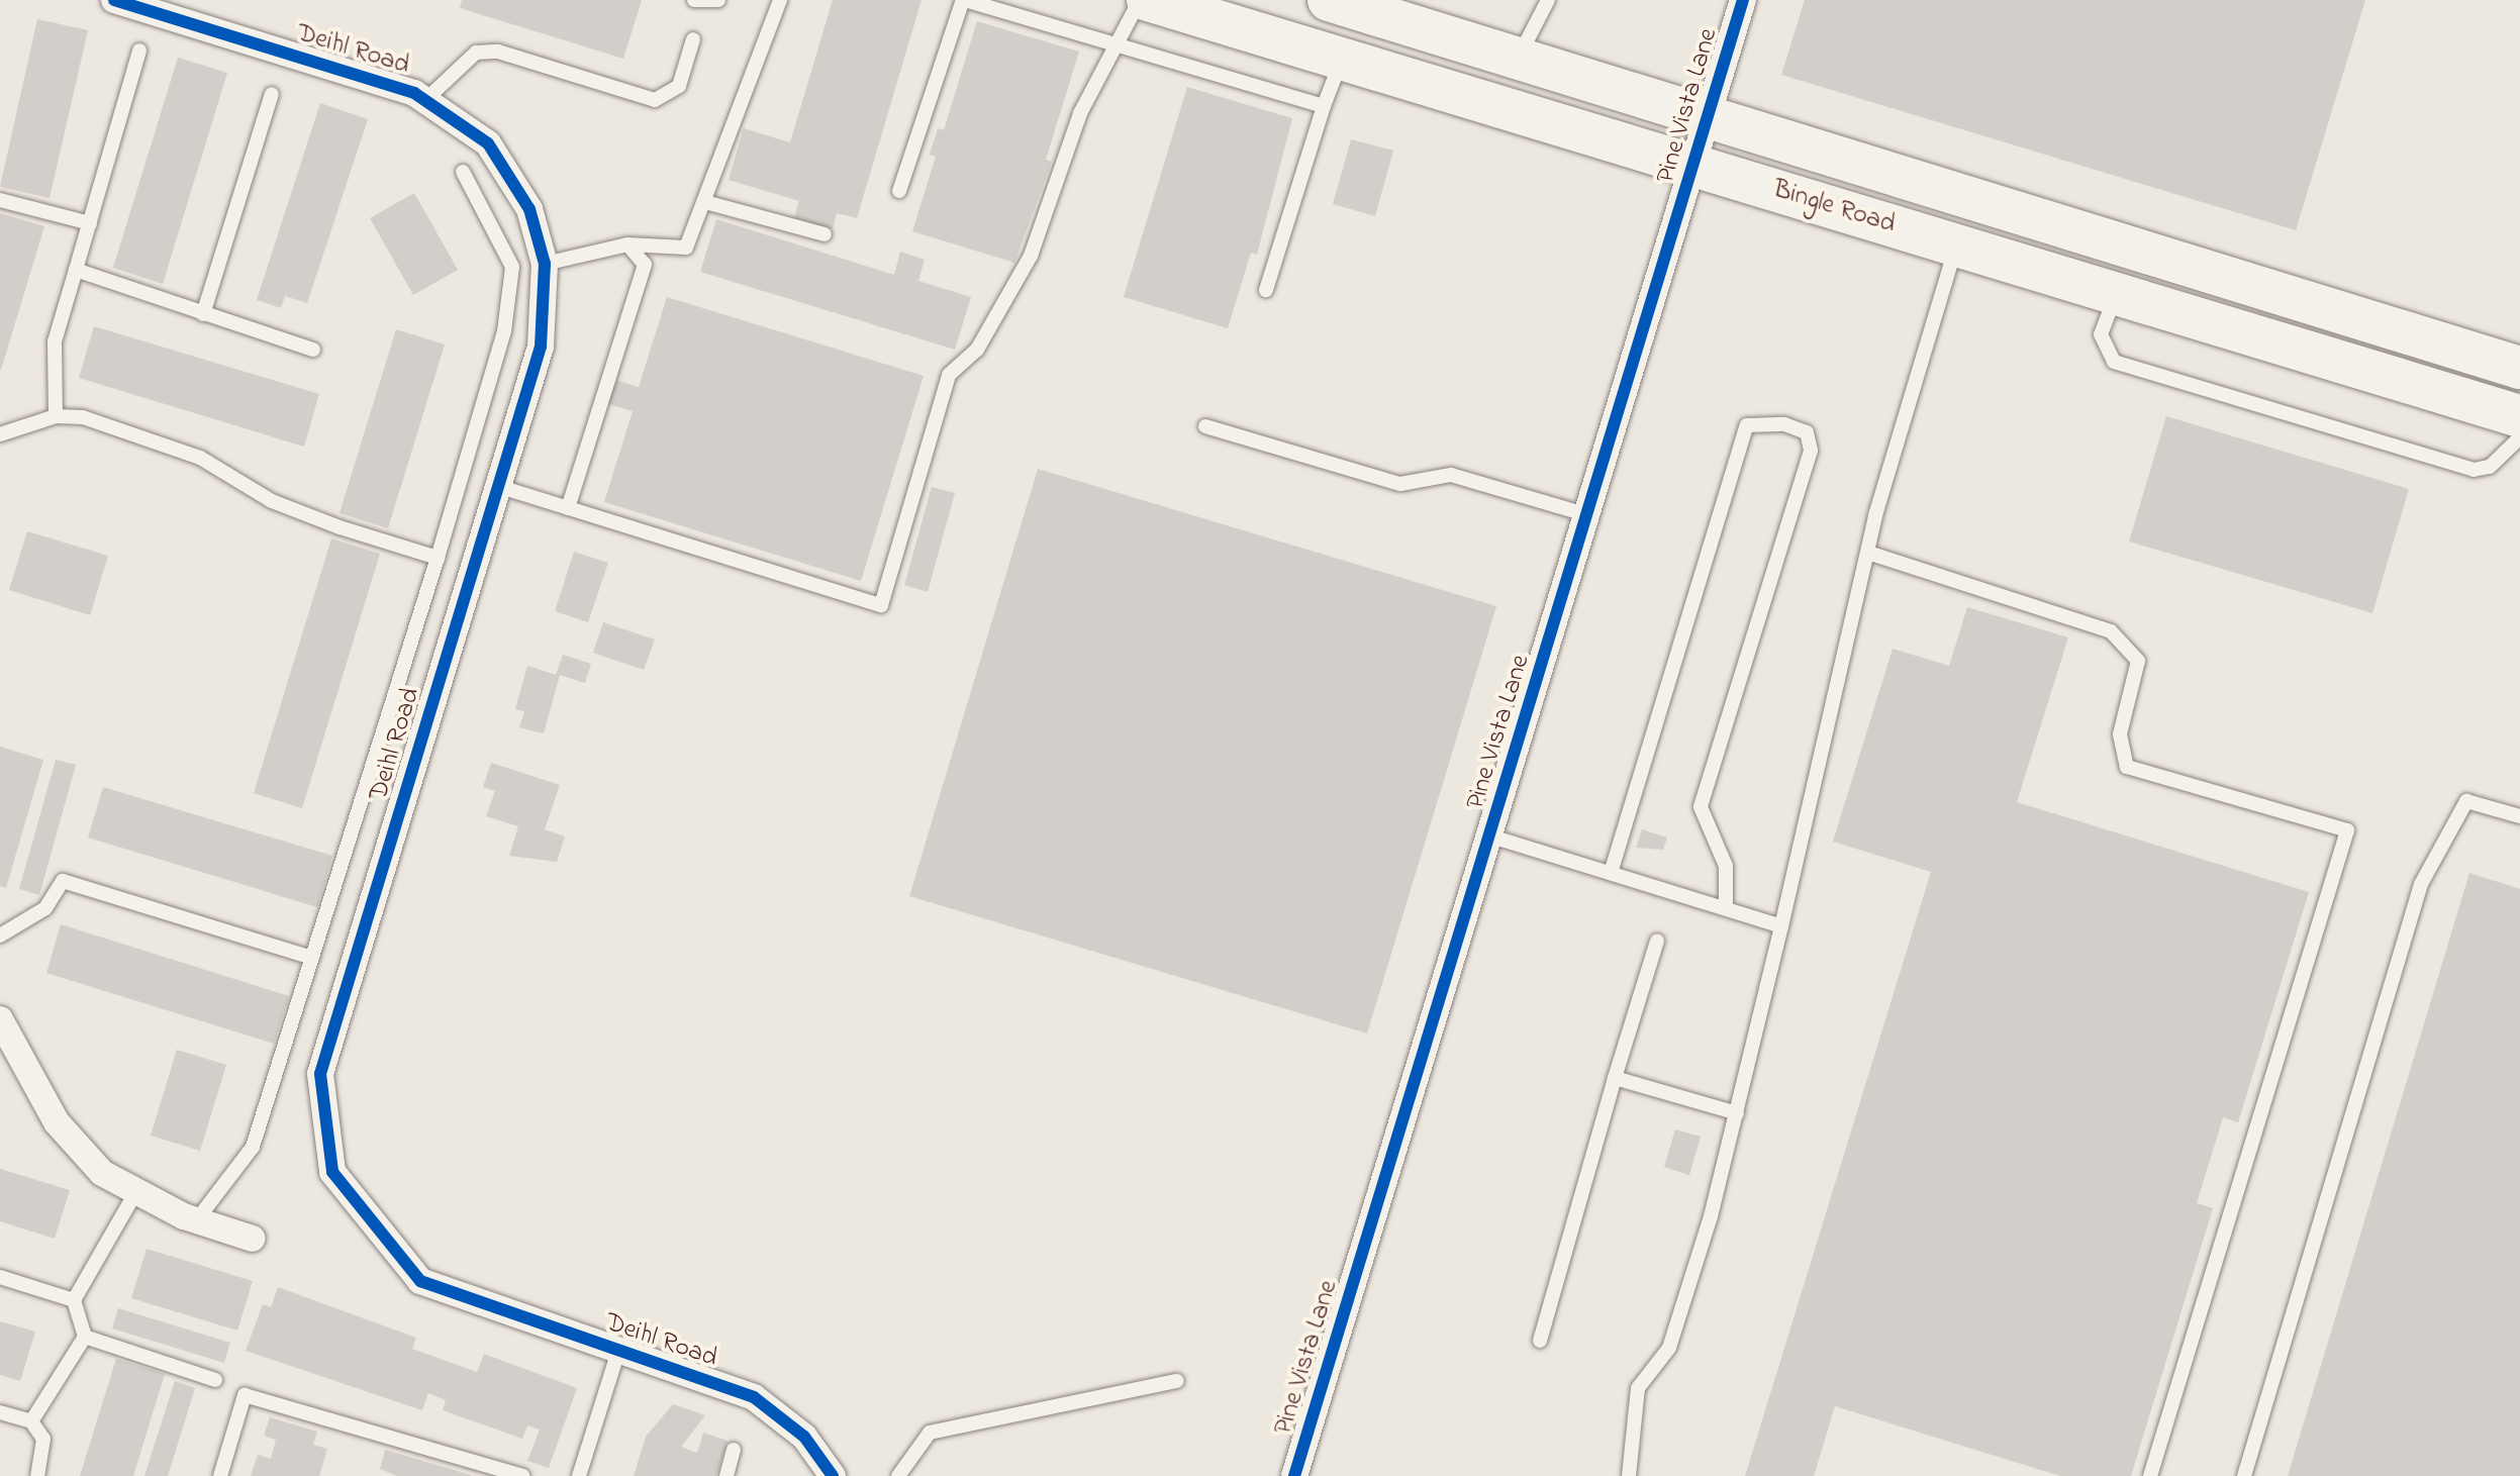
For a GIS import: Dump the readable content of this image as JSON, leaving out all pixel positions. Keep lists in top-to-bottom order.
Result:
{
  "streets": {
    "main road": ["Bingle Road"],
    "street": ["Deihl Road", "Pine Vista Lane"]
  },
  "crossings": [
    ["Pine Vista Lane", "Bingle Road"]
  ]
}
